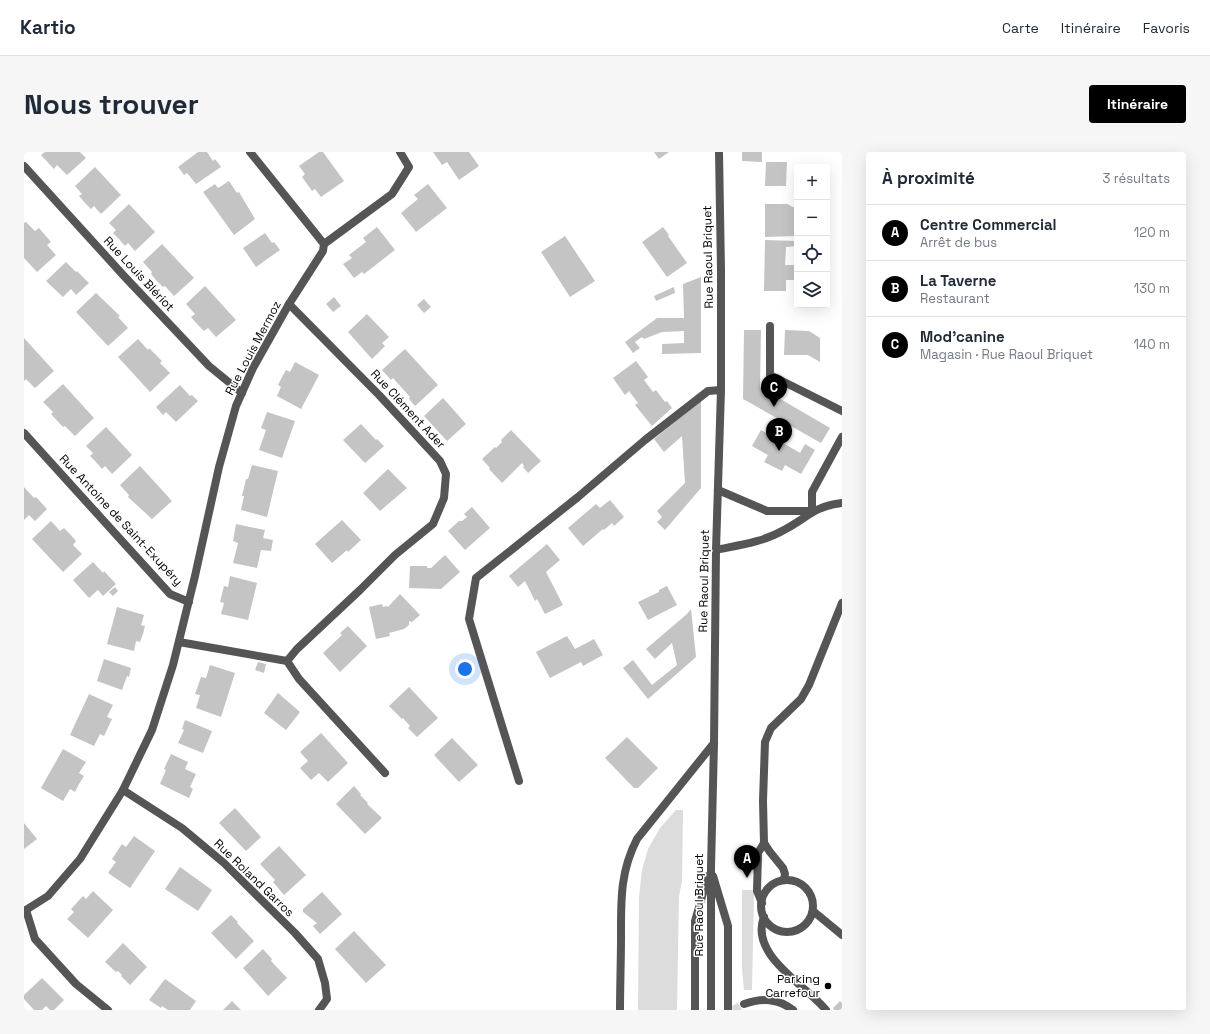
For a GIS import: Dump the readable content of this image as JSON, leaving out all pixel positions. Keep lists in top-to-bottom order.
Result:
{
  "streets": {
    "street": [
      "Rue Raoul Briquet",
      "Rue Louis Blériot",
      "Rue Louis Mermoz",
      "Rue Clément Ader",
      "Rue Antoine de Saint-Exupéry",
      "Rue Roland Garros"
    ]
  },
  "crossings": [
    ["Rue Louis Blériot", "Rue Louis Mermoz"],
    ["Rue Louis Mermoz", "Rue Clément Ader"],
    ["Rue Louis Mermoz", "Rue Antoine de Saint-Exupéry"]
  ],
  "places": ["Parking Carrefour"],
  "page": {
    "header": "Kartio",
    "nav": ["Carte", "Itinéraire", "Favoris"],
    "buttons": "Itinéraire",
    "title": "Nous trouver",
    "heading": ["À proximité", "3 résultats"],
    "map_buttons": ["+", "−"],
    "list": [
      {
        "mark": "A",
        "name": "Centre Commercial",
        "note": "Arrêt de bus",
        "value": "120 m"
      },
      {
        "mark": "B",
        "name": "La Taverne",
        "note": "Restaurant",
        "value": "130 m"
      },
      {
        "mark": "C",
        "name": "Mod'canine",
        "note": "Magasin · Rue Raoul Briquet",
        "value": "140 m"
      }
    ],
    "pins": ["C", "B", "A"]
  }
}
